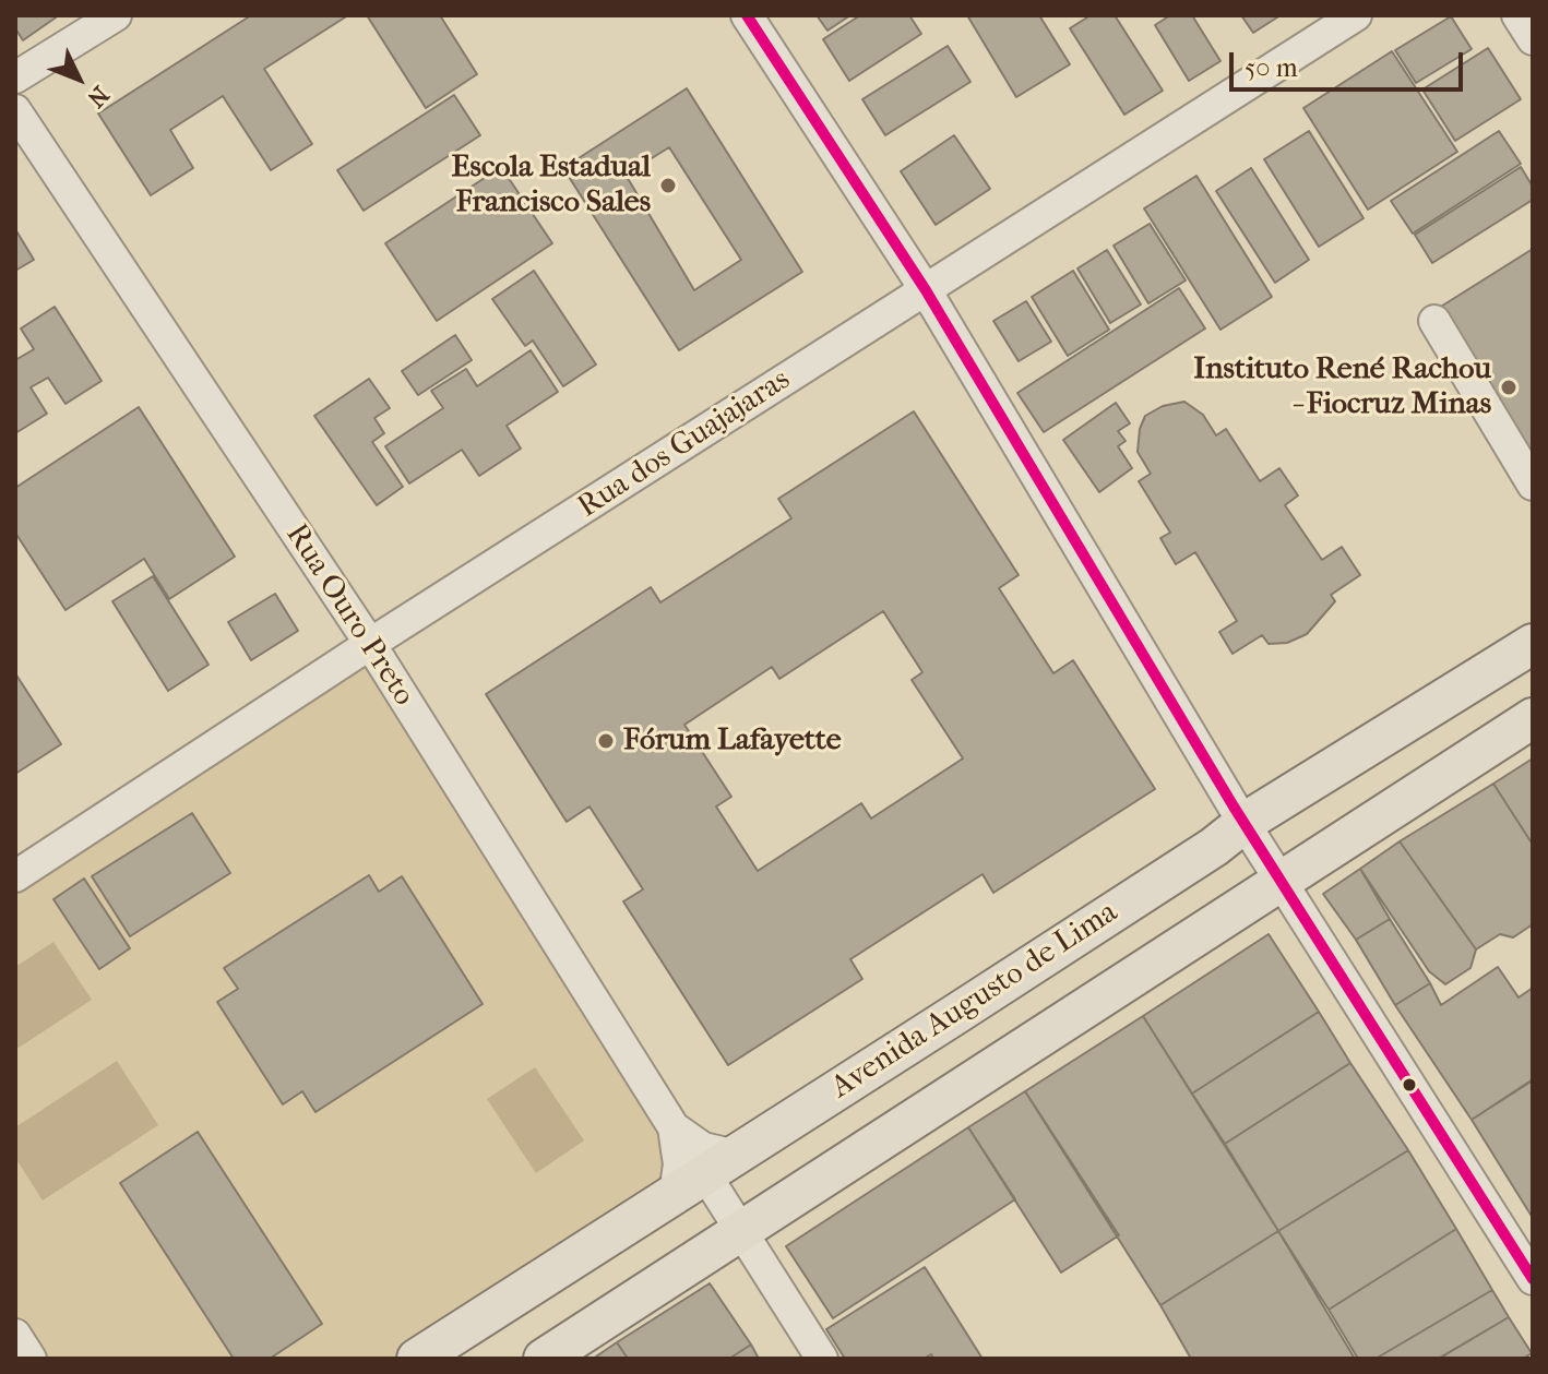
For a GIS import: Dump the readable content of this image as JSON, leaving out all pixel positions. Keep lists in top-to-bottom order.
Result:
{
  "streets": {
    "main road": ["Avenida Augusto de Lima"],
    "street": ["Rua dos Guajajaras", "Rua Ouro Preto"]
  },
  "crossings": [
    ["Rua dos Guajajaras", "Rua Ouro Preto"],
    ["Rua Ouro Preto", "Avenida Augusto de Lima"]
  ],
  "places": ["Escola Estadual Francisco Sales", "Instituto René Rachou - Fiocruz Minas", "Fórum Lafayette"],
  "scale_bar": "50 m",
  "north": "bottom right"
}
